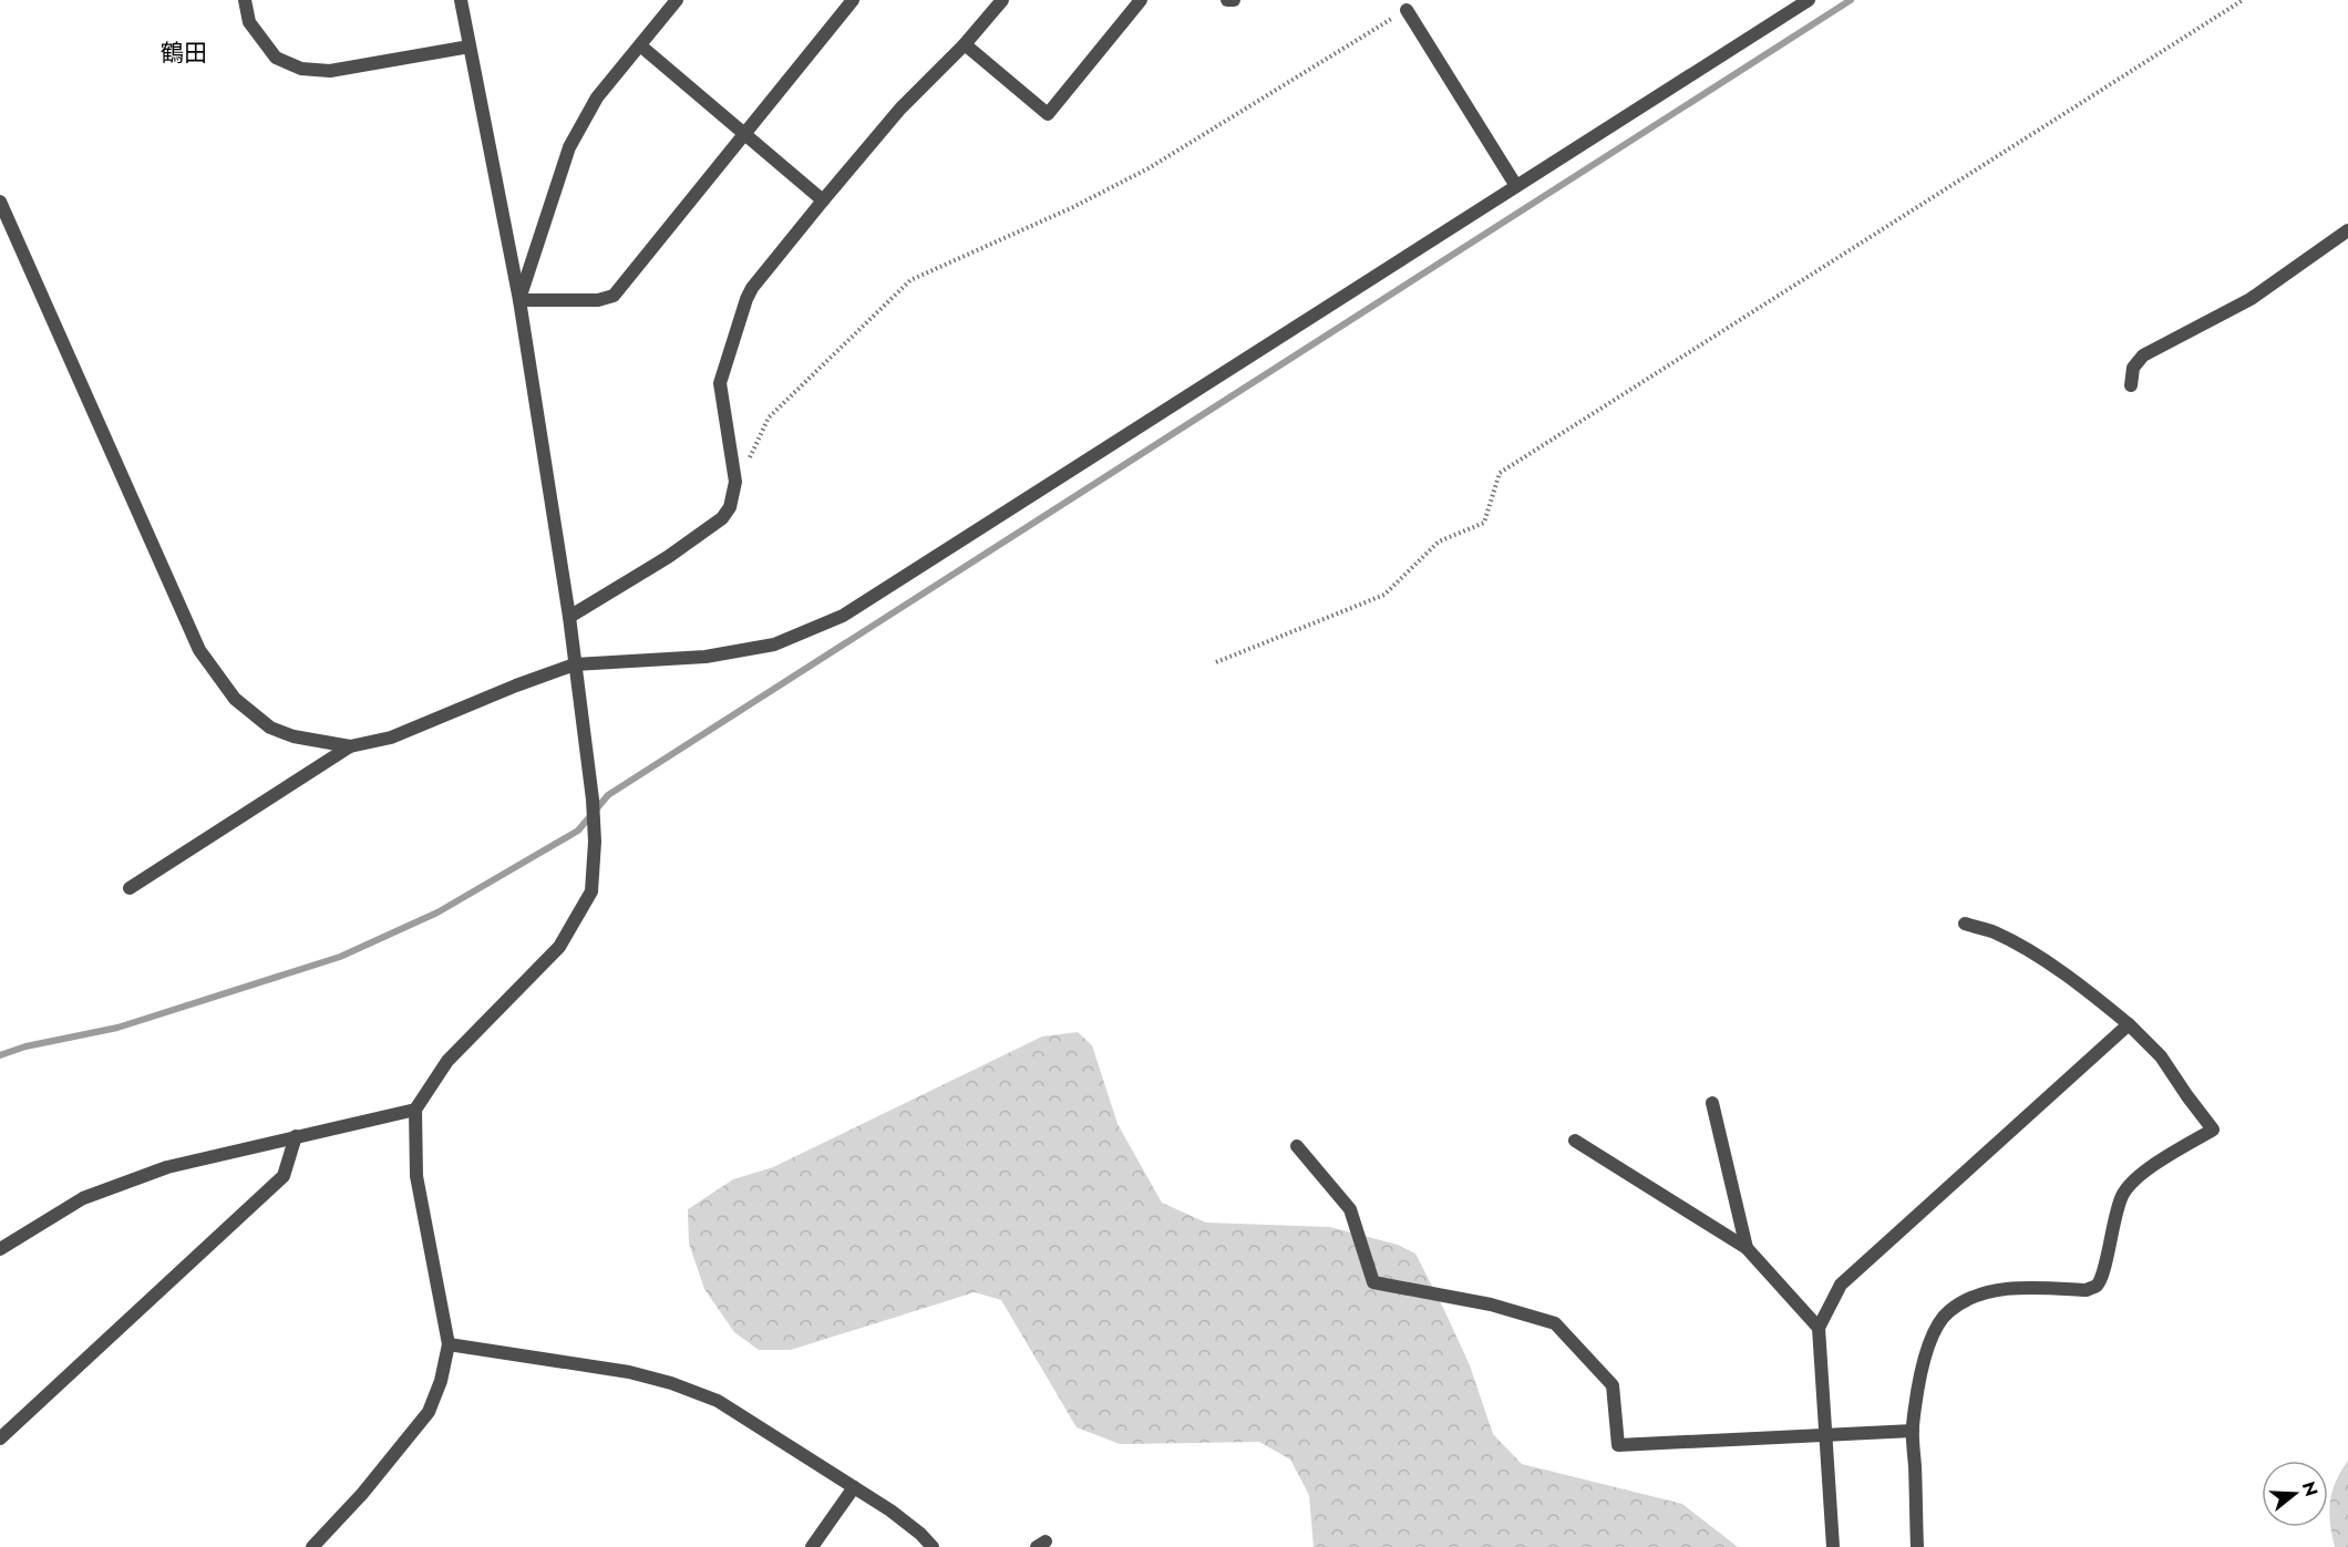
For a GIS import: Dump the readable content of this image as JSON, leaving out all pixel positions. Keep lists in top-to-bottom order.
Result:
{
  "districts": ["鶴田"],
  "north": "right"
}
